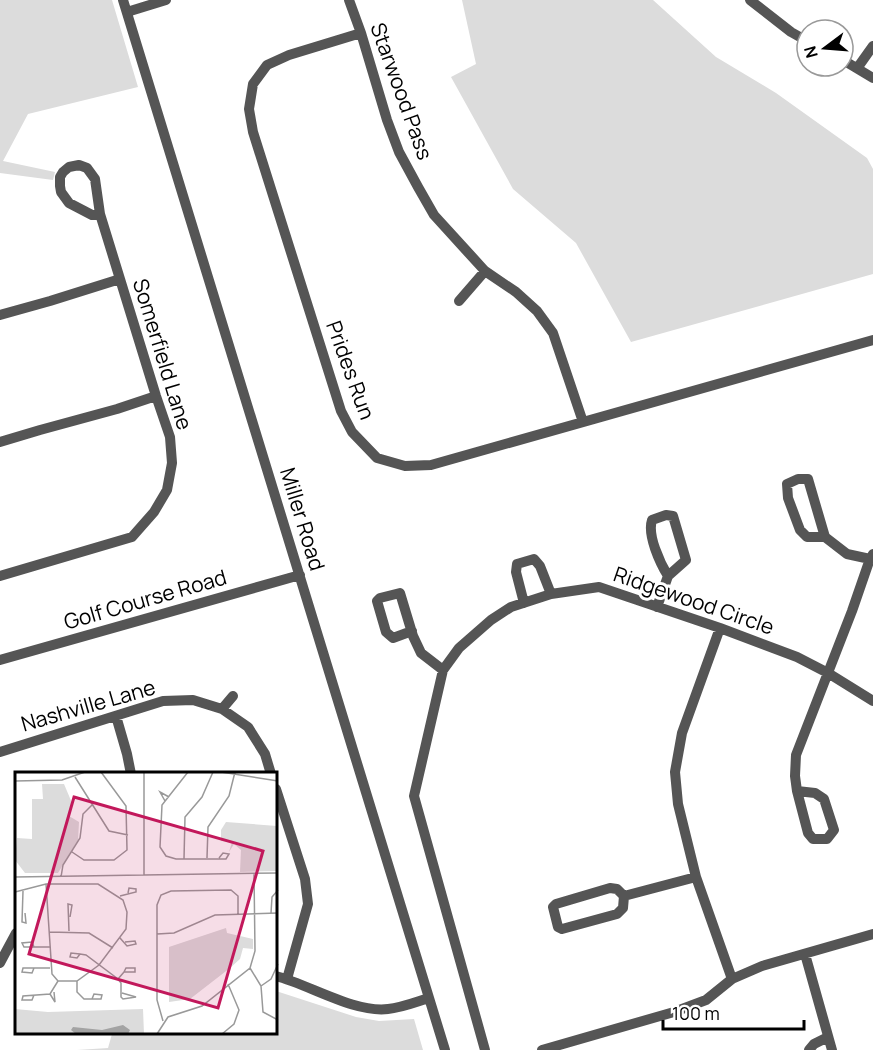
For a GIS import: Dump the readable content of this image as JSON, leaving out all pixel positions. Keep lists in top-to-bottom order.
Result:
{
  "streets": {
    "street": [
      "Starwood Pass",
      "Somerfield Lane",
      "Prides Run",
      "Miller Road",
      "Golf Course Road",
      "Ridgewood Circle",
      "Nashville Lane"
    ]
  },
  "crossings": [
    ["Starwood Pass", "Prides Run"],
    ["Miller Road", "Golf Course Road"]
  ],
  "scale_bar": "100 m",
  "north": "left"
}
